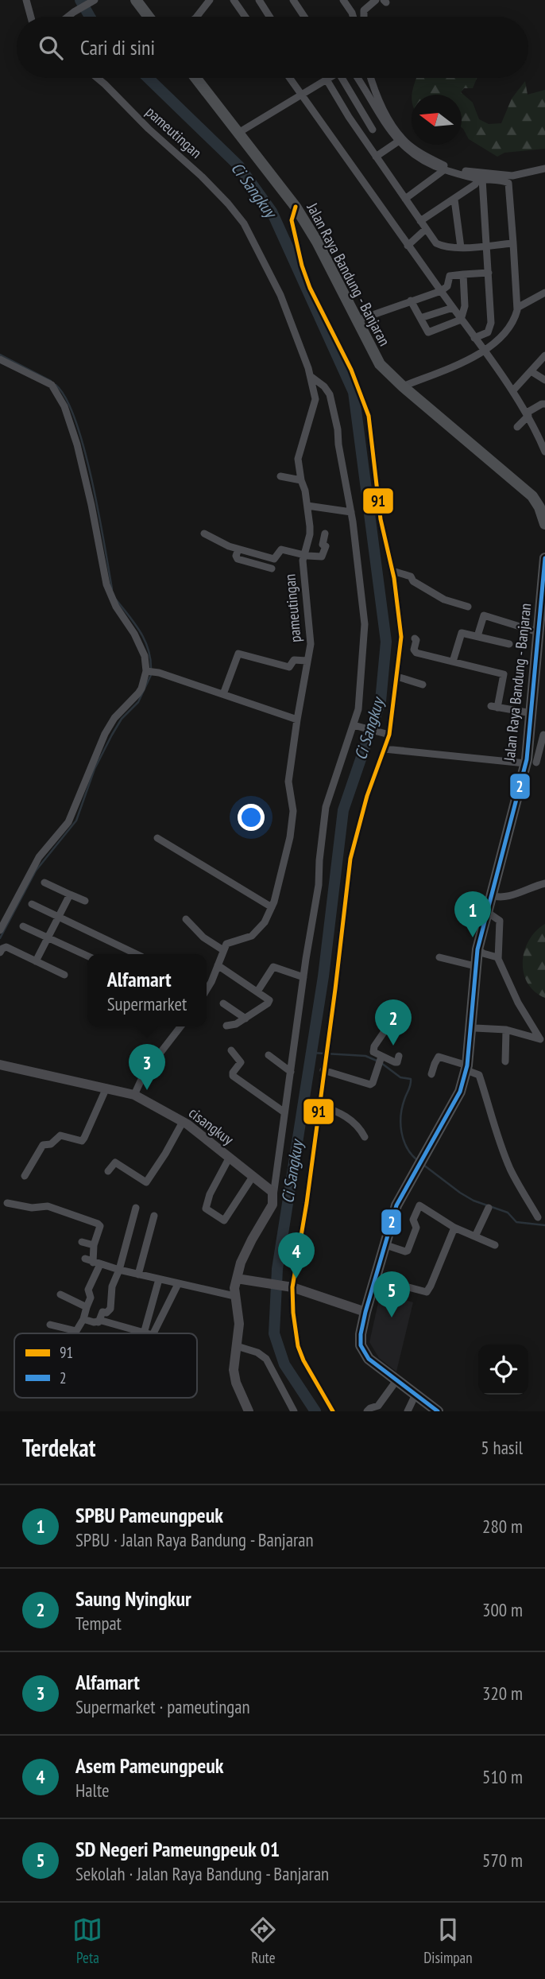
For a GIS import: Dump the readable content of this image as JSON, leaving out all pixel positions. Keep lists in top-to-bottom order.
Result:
{
  "streets": {
    "main road": ["Jalan Raya Bandung - Banjaran"],
    "street": ["pameutingan", "cisangkuy"]
  },
  "water": ["Ci Sangkuy"],
  "lines": ["transit line 91", "transit line 2"],
  "legend": ["91", "2"],
  "north": "left",
  "page": {
    "search": "Cari di sini",
    "pins": [
      "1",
      "2",
      "3",
      "4",
      "5"
    ],
    "popup": ["Alfamart", "Supermarket"],
    "heading": ["Terdekat", "5 hasil"],
    "list": [
      {
        "mark": "1",
        "name": "SPBU Pameungpeuk",
        "note": "SPBU · Jalan Raya Bandung - Banjaran",
        "value": "280 m"
      },
      {
        "mark": "2",
        "name": "Saung Nyingkur",
        "note": "Tempat",
        "value": "300 m"
      },
      {
        "mark": "3",
        "name": "Alfamart",
        "note": "Supermarket · pameutingan",
        "value": "320 m"
      },
      {
        "mark": "4",
        "name": "Asem Pameungpeuk",
        "note": "Halte",
        "value": "510 m"
      },
      {
        "mark": "5",
        "name": "SD Negeri Pameungpeuk 01",
        "note": "Sekolah · Jalan Raya Bandung - Banjaran",
        "value": "570 m"
      }
    ],
    "nav": ["Peta", "Rute", "Disimpan"]
  }
}
